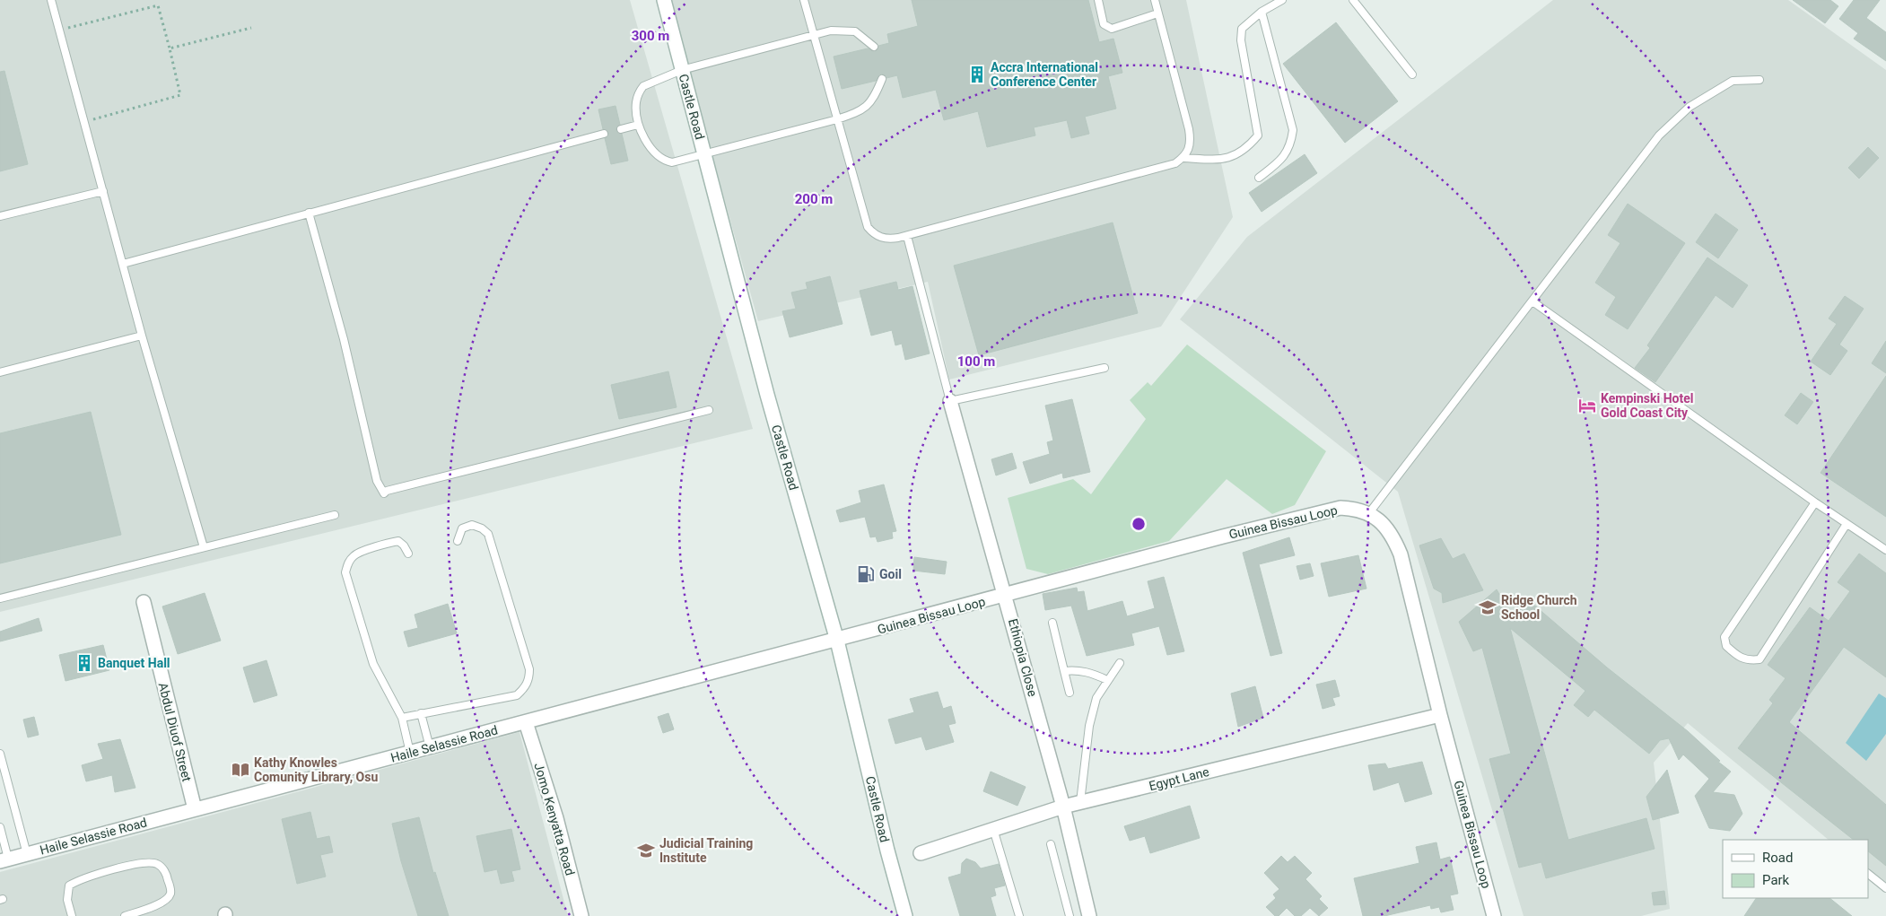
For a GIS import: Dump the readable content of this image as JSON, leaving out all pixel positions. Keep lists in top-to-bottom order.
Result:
{
  "streets": {
    "street": [
      "Castle Road",
      "Guinea Bissau Loop",
      "Ethiopia Close",
      "Abdul Diuof Street",
      "Haile Selassie Road",
      "Egypt Lane",
      "Jomo Kenyatta Road"
    ]
  },
  "crossings": [
    ["Castle Road", "Guinea Bissau Loop"],
    ["Castle Road", "Haile Selassie Road"],
    ["Guinea Bissau Loop", "Ethiopia Close"],
    ["Guinea Bissau Loop", "Haile Selassie Road"],
    ["Guinea Bissau Loop", "Egypt Lane"],
    ["Ethiopia Close", "Egypt Lane"],
    ["Abdul Diuof Street", "Haile Selassie Road"],
    ["Haile Selassie Road", "Jomo Kenyatta Road"]
  ],
  "places": {
    "building": ["Accra International Conference Center", "Banquet Hall"],
    "hotel": ["Kempinski Hotel Gold Coast City"],
    "fuel station": ["Goil"],
    "school or university": ["Ridge Church School", "Judicial Training Institute"],
    "library": ["Kathy Knowles Comunity Library, Osu"]
  },
  "legend": ["Road", "Park"],
  "rings": ["300 m", "200 m", "100 m"]
}
